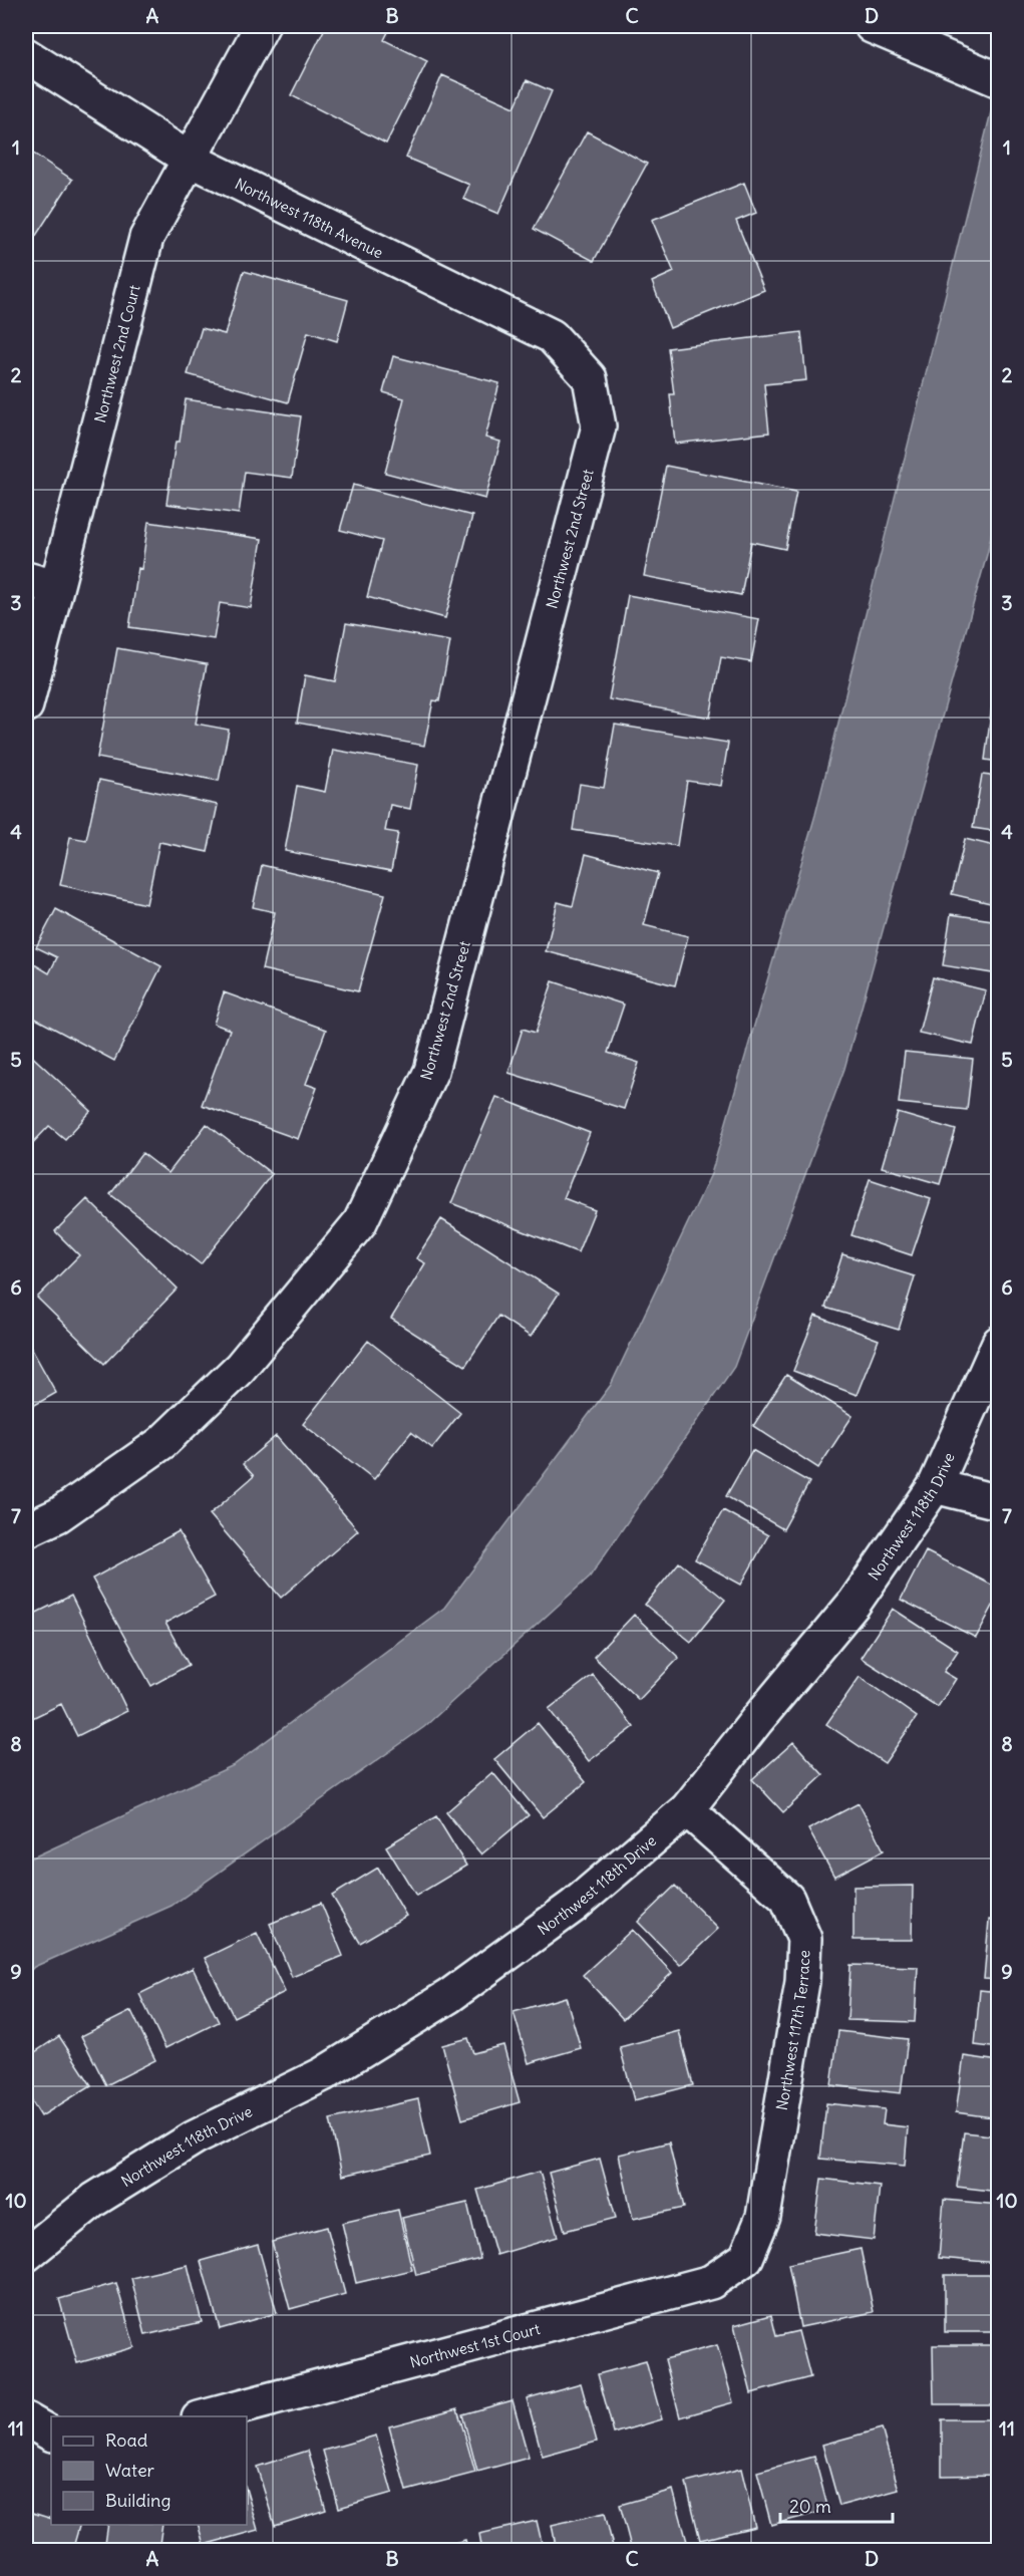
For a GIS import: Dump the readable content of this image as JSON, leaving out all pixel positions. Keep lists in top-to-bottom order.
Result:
{
  "streets": {
    "street": [
      "Northwest 118th Avenue",
      "Northwest 2nd Court",
      "Northwest 2nd Street",
      "Northwest 118th Drive",
      "Northwest 117th Terrace",
      "Northwest 1st Court"
    ]
  },
  "crossings": [
    ["Northwest 118th Avenue", "Northwest 2nd Court"],
    ["Northwest 118th Avenue", "Northwest 2nd Street"],
    ["Northwest 118th Drive", "Northwest 117th Terrace"],
    ["Northwest 117th Terrace", "Northwest 1st Court"]
  ],
  "legend": ["Road", "Water", "Building"],
  "scale_bar": "20 m",
  "grid": {
    "columns": [
      "A",
      "B",
      "C",
      "D"
    ],
    "rows": [
      "1",
      "2",
      "3",
      "4",
      "5",
      "6",
      "7",
      "8",
      "9",
      "10",
      "11"
    ]
  }
}
